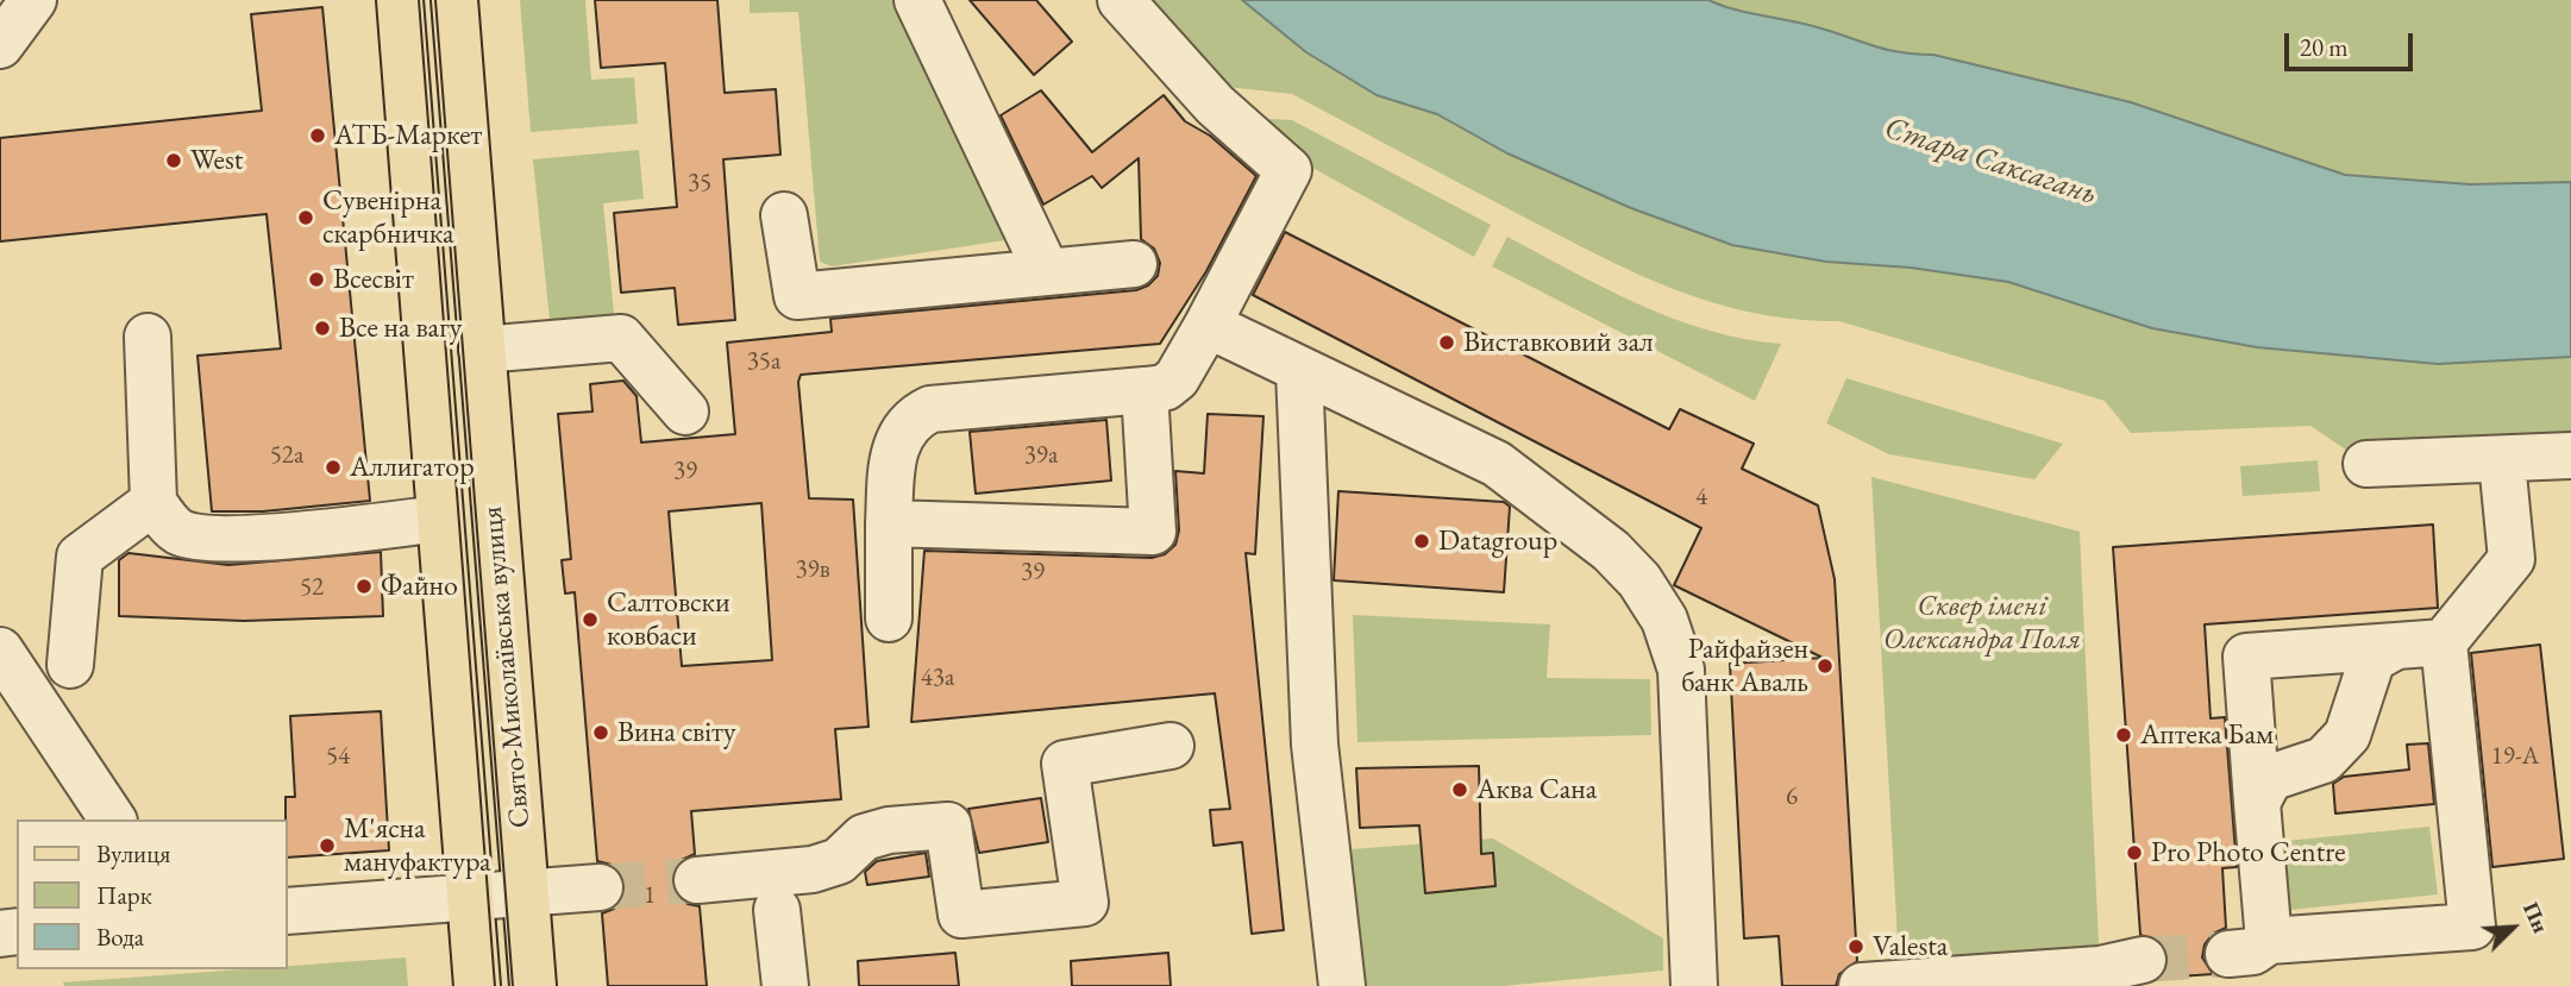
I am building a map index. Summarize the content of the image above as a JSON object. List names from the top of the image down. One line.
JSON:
{"streets":{"main road":["Свято-Миколаївська вулиця"]},"water":["Стара Саксагань"],"parks":["Сквер імені Олександра Поля"],"places":["АТБ-Маркет","West","Сувенірна скарбничка","Всесвіт","Все на вагу","Виставковий зал","Аллигатор","Datagroup","Файно","Салтовски ковбаси","Райфайзен банк Аваль","Вина світу","Аптека Бам","Аква Сана","М'ясна мануфактура","Pro Photo Centre","Valesta"],"house_numbers":["35","35а","52а","39а","39","4","39в","39","52","43а","54","19-А","6","1"],"legend":["Вулиця","Парк","Вода"],"scale_bar":"20 m","north":"top right"}
